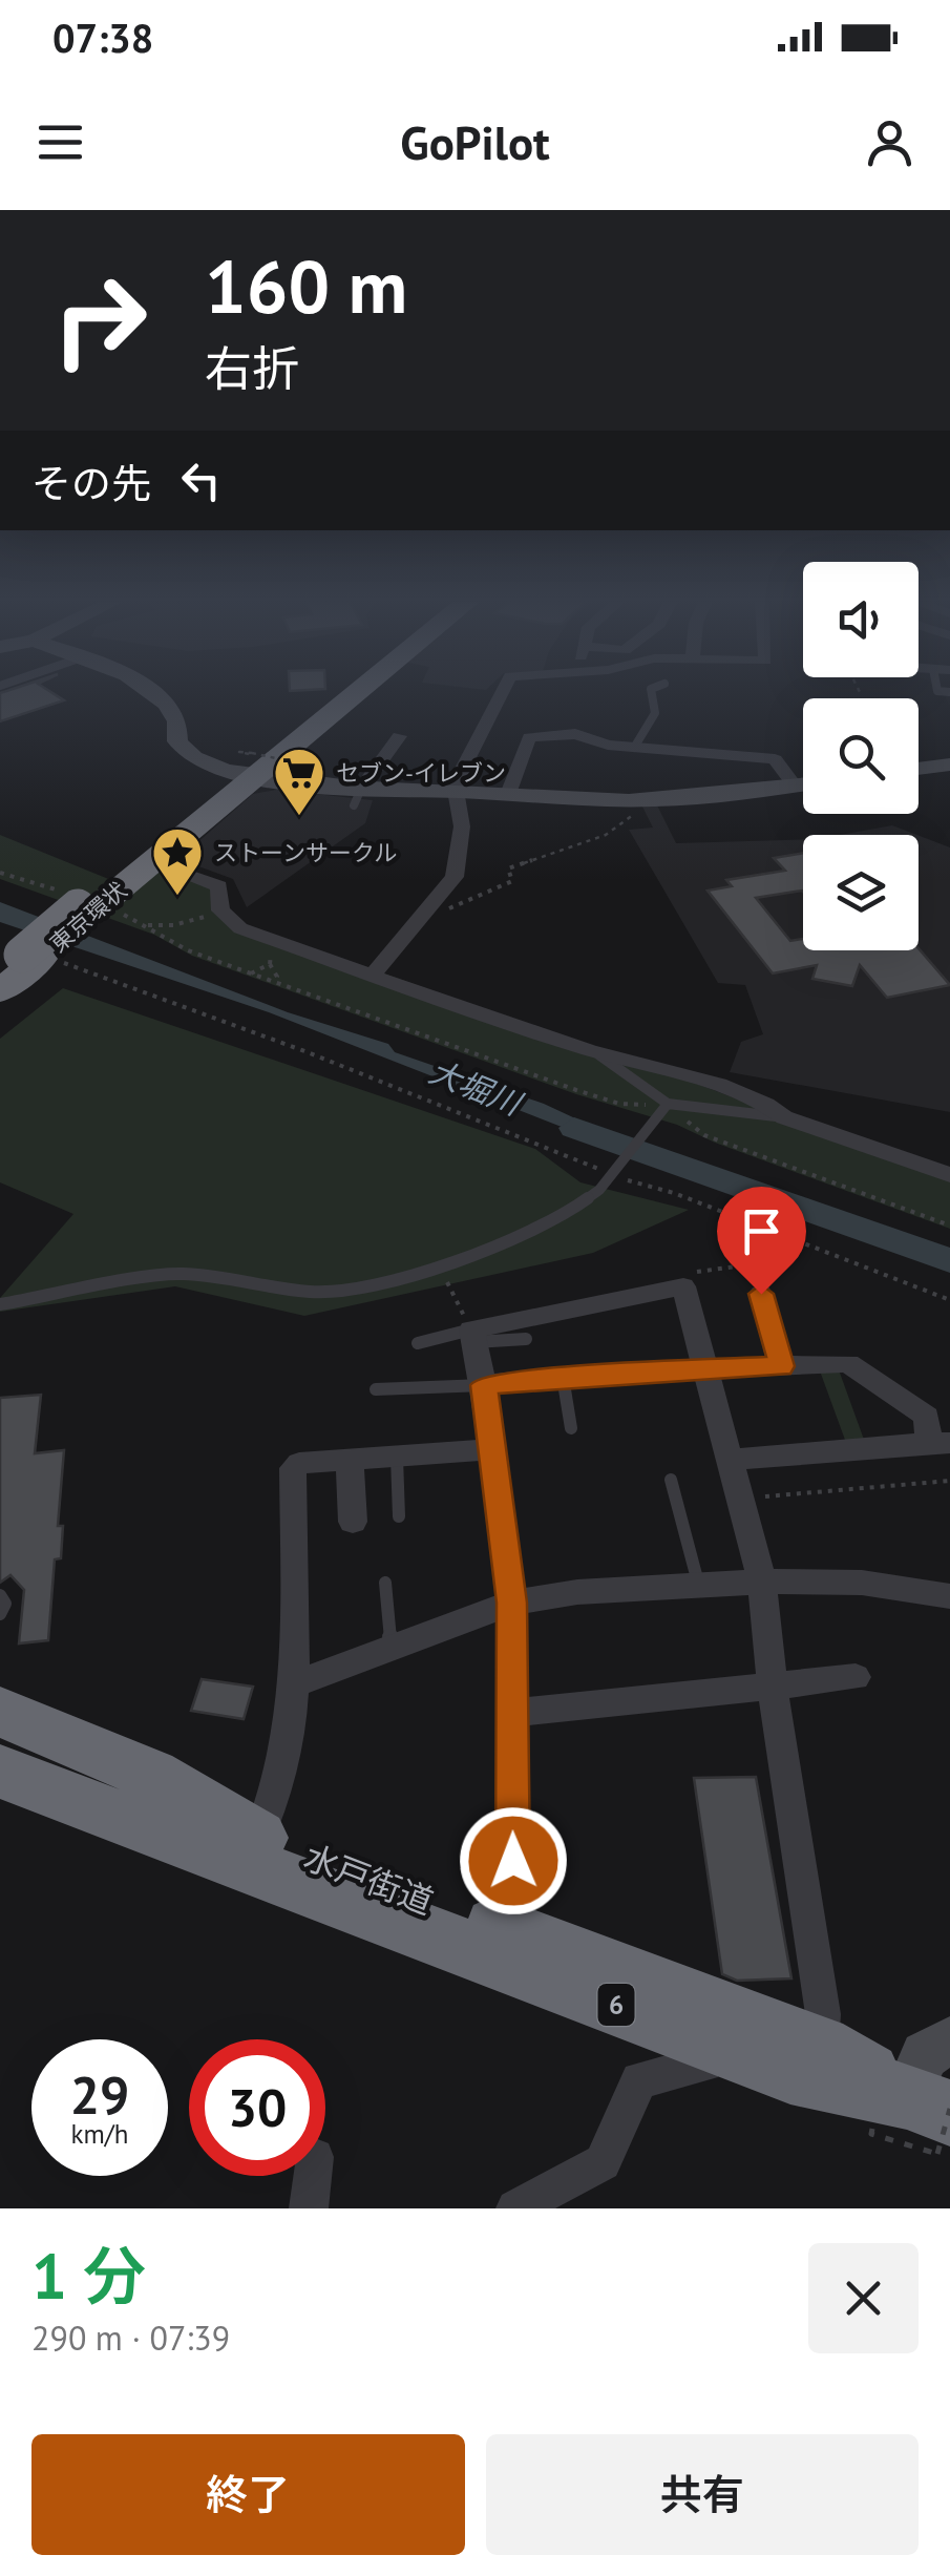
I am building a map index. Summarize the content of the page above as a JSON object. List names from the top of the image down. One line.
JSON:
{"streets":{"highway":["東京環状","水戸街道","6"]},"crossings":[["水戸街道","6"]],"water":["大堀川"],"places":{"supermarket":["セブン-イレブン"],"place":["ストーンサークル"]},"page":{"status":"07:38","header":"GoPilot","turn":["160 m","右折"],"then":"その先","speed":"29 km/h","limit":"30","heading":["1 分","290 m · 07:39"],"buttons":["終了","共有"]}}
